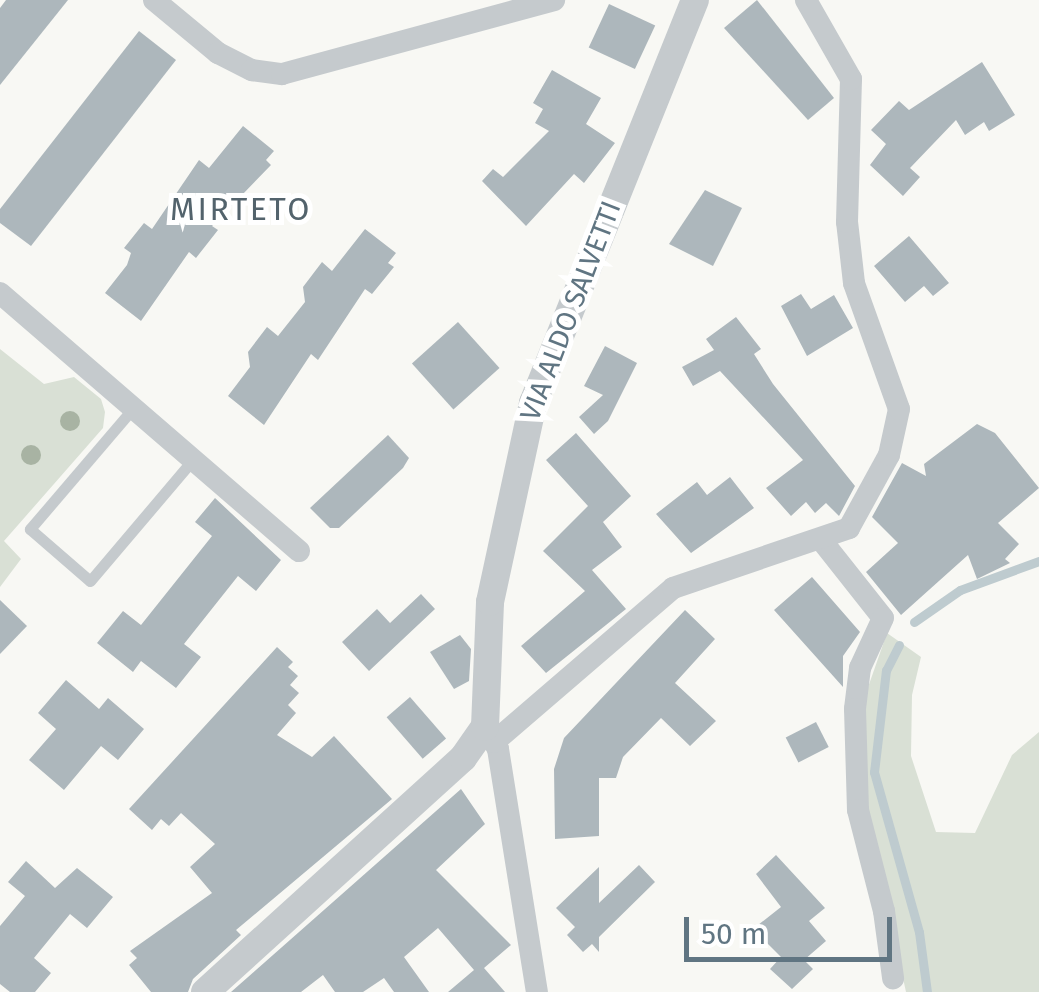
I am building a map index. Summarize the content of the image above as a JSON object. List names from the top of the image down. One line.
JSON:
{"streets":{"street":["VIA ALDO SALVETTI"]},"districts":["MIRTETO"],"scale_bar":"50 m"}
